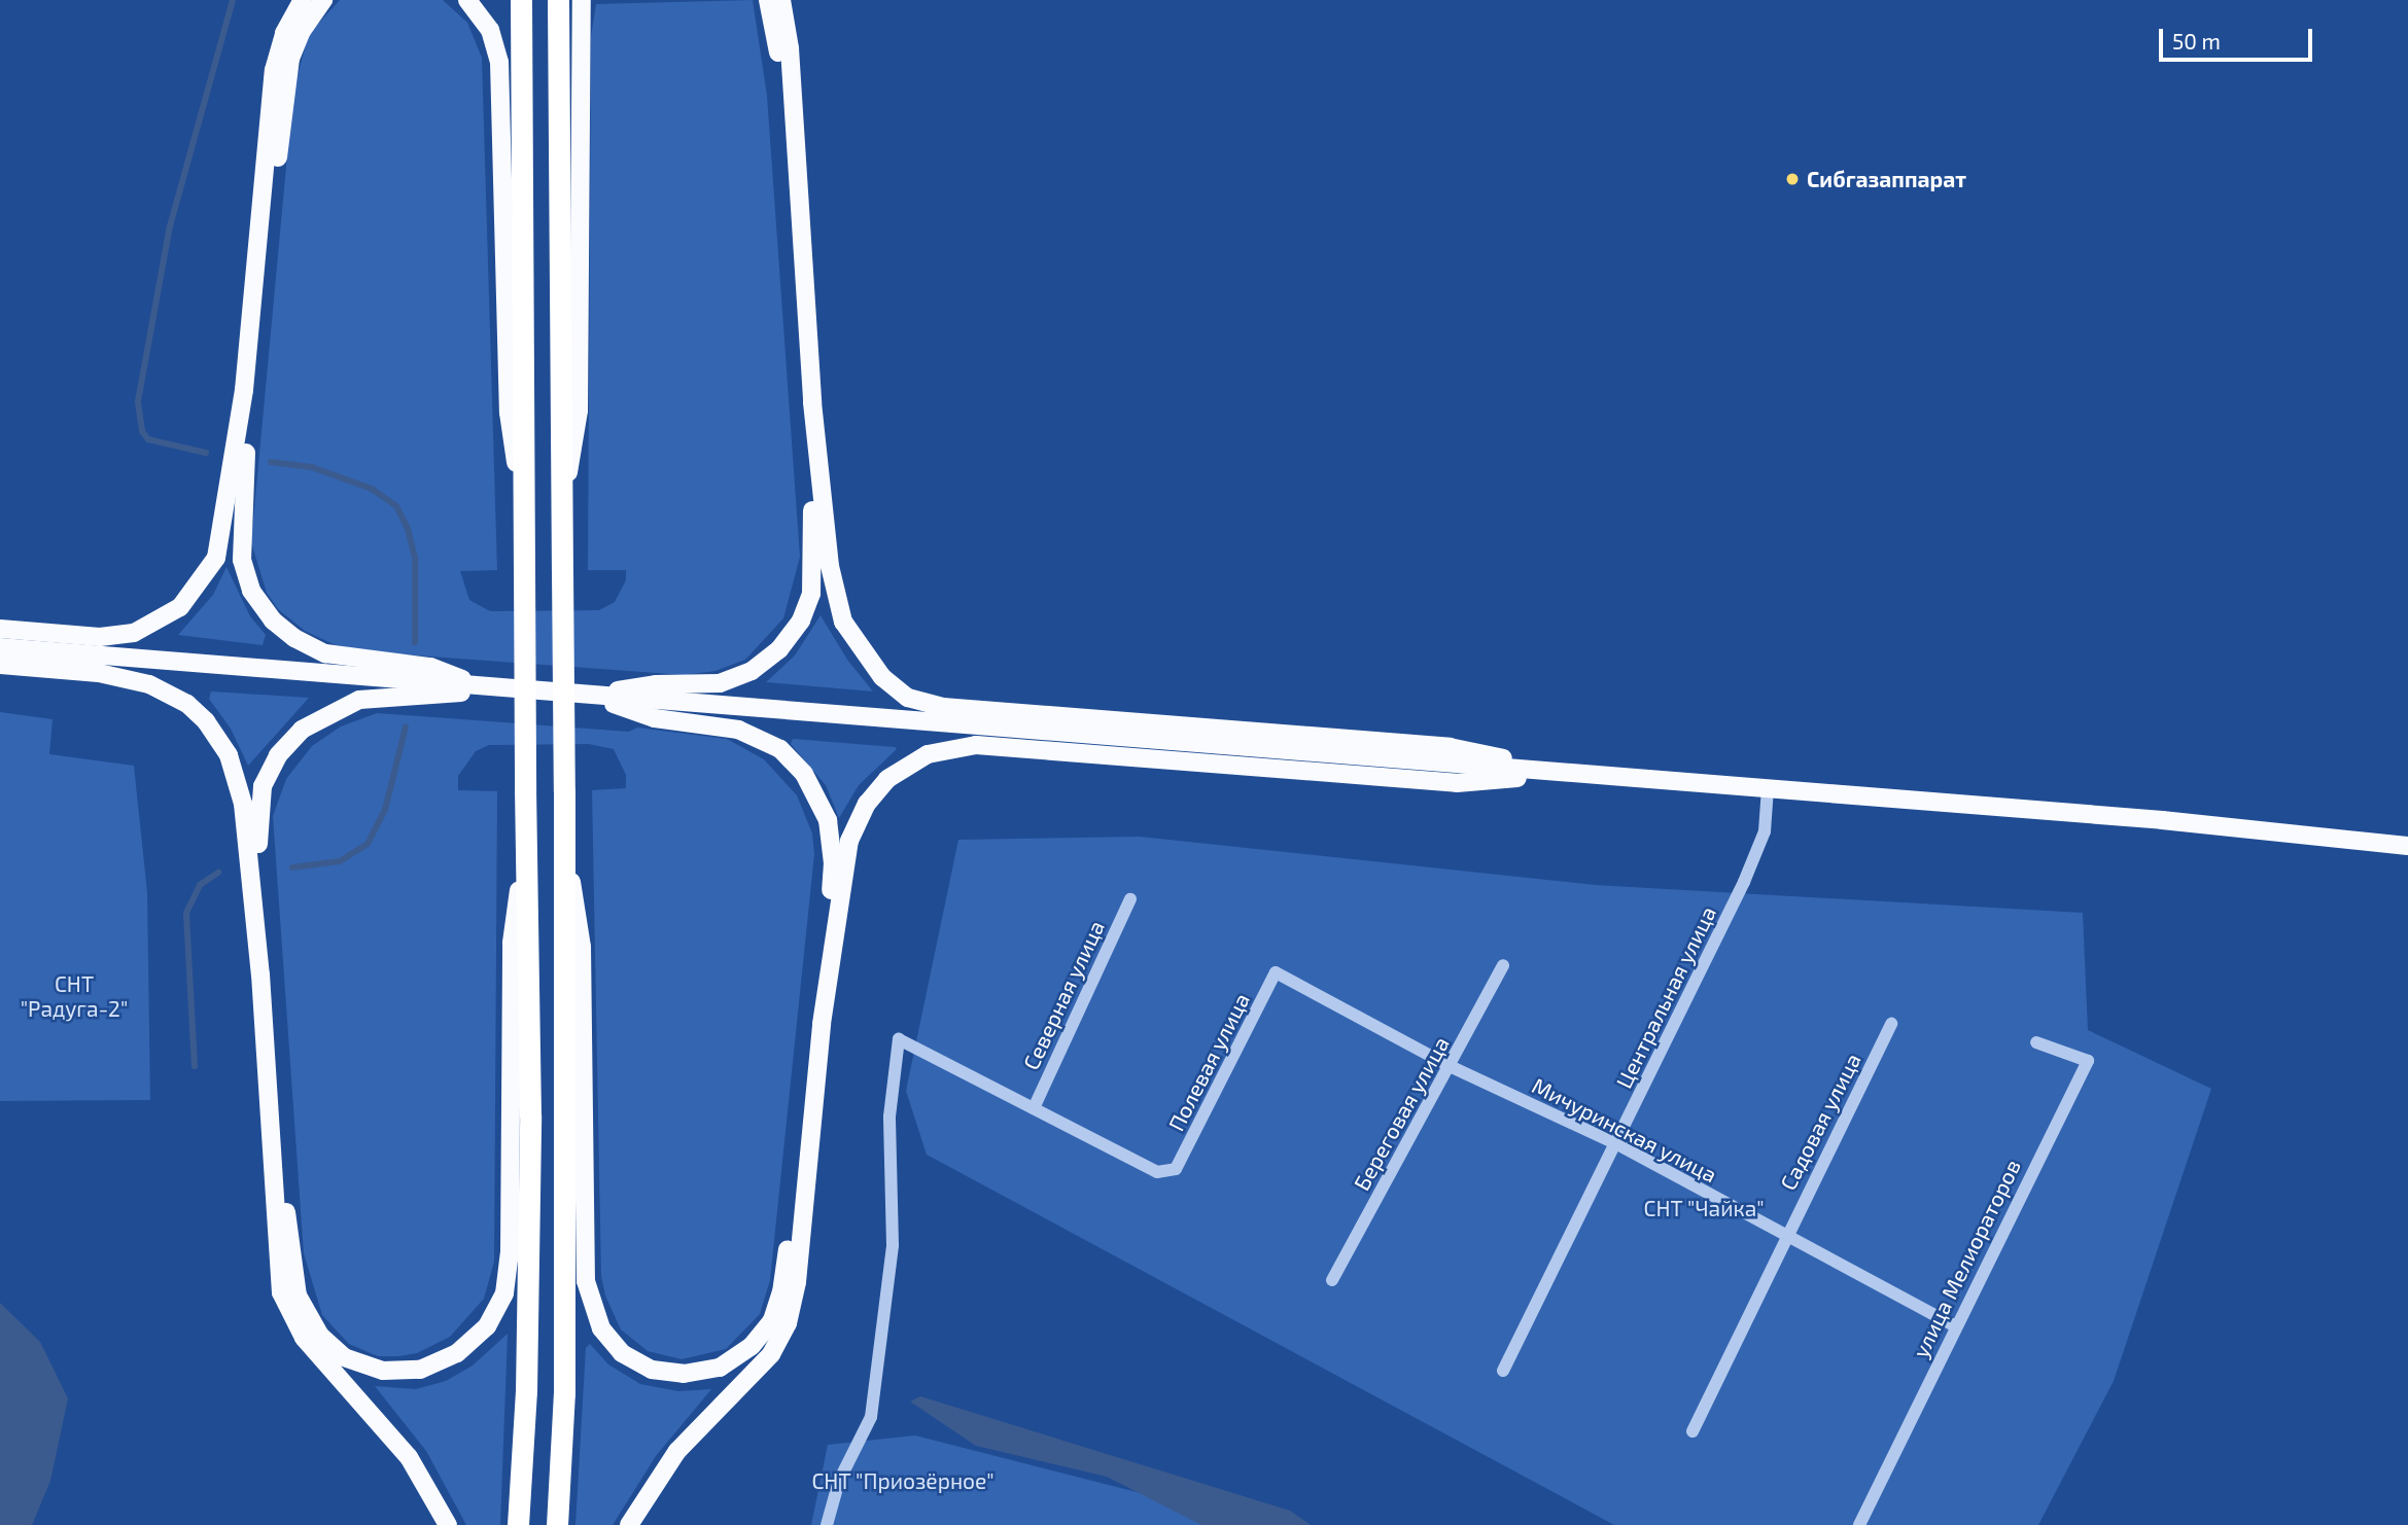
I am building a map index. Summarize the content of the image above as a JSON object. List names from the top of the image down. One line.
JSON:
{"streets":{"street":["Северная улица","Центральная улица","Полевая улица","Береговая улица","Садовая улица","Мичуринская улица","улица Мелиораторов"]},"crossings":[["Северная улица","Полевая улица"],["Центральная улица","Мичуринская улица"],["Полевая улица","Мичуринская улица"],["Береговая улица","Мичуринская улица"],["Садовая улица","Мичуринская улица"],["Мичуринская улица","улица Мелиораторов"]],"parks":["СНТ \"Радуга-2\"","СНТ \"Чайка\"","СНТ \"Приозёрное\""],"places":["Сибгазаппарат"],"scale_bar":"50 m"}
